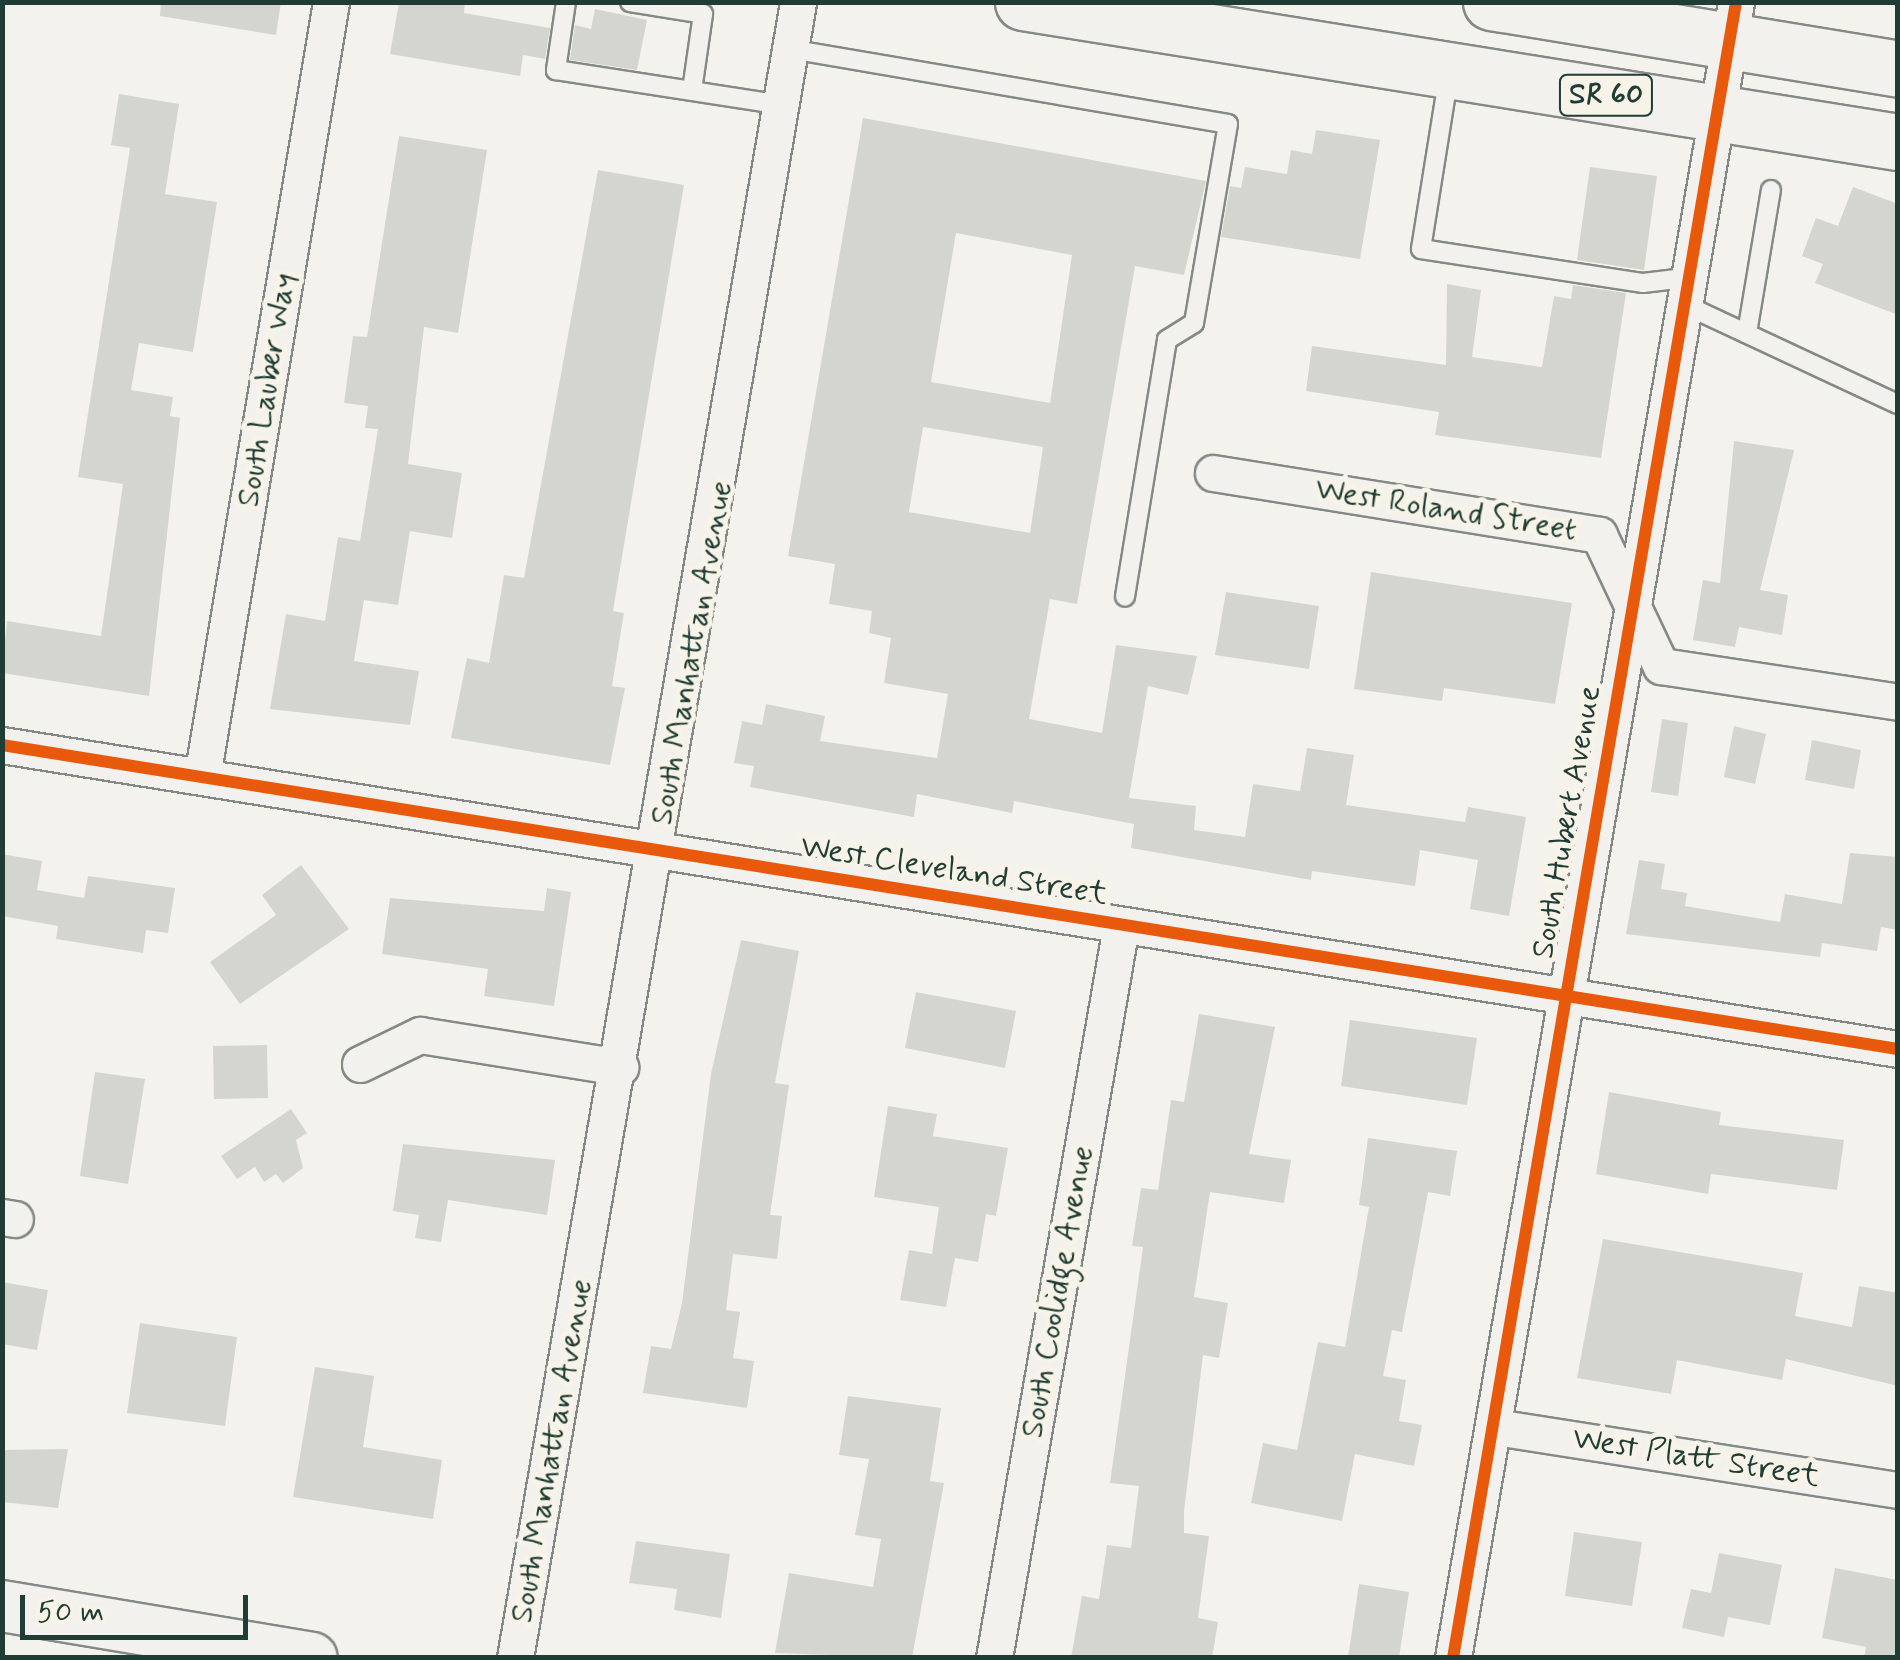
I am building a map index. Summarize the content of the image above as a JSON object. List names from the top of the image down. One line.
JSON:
{"streets":{"main road":["SR 60"],"street":["South Lauber Way","West Roland Street","South Manhattan Avenue","South Hubert Avenue","West Cleveland Street","South Coolidge Avenue","West Platt Street"]},"crossings":[["SR 60","South Hubert Avenue"],["South Lauber Way","West Cleveland Street"],["West Roland Street","South Hubert Avenue"],["South Manhattan Avenue","West Cleveland Street"],["South Hubert Avenue","West Cleveland Street"],["South Hubert Avenue","West Platt Street"],["West Cleveland Street","South Coolidge Avenue"]],"scale_bar":"50 m"}
